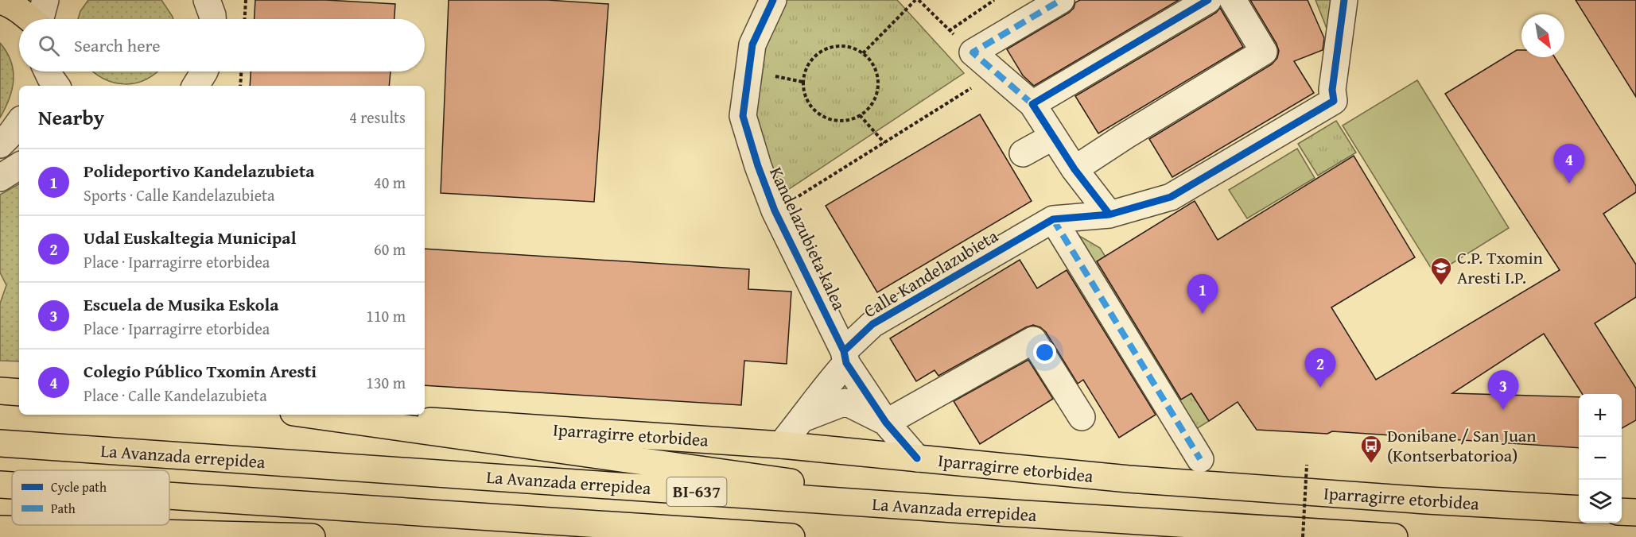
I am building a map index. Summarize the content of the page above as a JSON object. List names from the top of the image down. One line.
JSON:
{"streets":{"main road":["Iparragirre etorbidea","La Avanzada errepidea","BI-637"],"street":["Kandelazubieta kalea","Calle Kandelazubieta"]},"crossings":[["Kandelazubieta kalea","Calle Kandelazubieta"],["Calle Kandelazubieta","Iparragirre etorbidea"]],"places":{"school or university":["C.P. Txomin Aresti I.P."],"bus stop":["Donibane / San Juan (Kontserbatorioa)"]},"legend":["Cycle path","Path"],"north":"bottom right","page":{"search":"Search here","heading":["Nearby","4 results"],"pins":["4","1","2","3"],"list":[{"mark":"1","name":"Polideportivo Kandelazubieta","note":"Sports · Calle Kandelazubieta","value":"40 m"},{"mark":"2","name":"Udal Euskaltegia Municipal","note":"Place · Iparragirre etorbidea","value":"60 m"},{"mark":"3","name":"Escuela de Musika Eskola","note":"Place · Iparragirre etorbidea","value":"110 m"},{"mark":"4","name":"Colegio Público Txomin Aresti","note":"Place · Calle Kandelazubieta","value":"130 m"}],"map_buttons":["+","−"]}}
